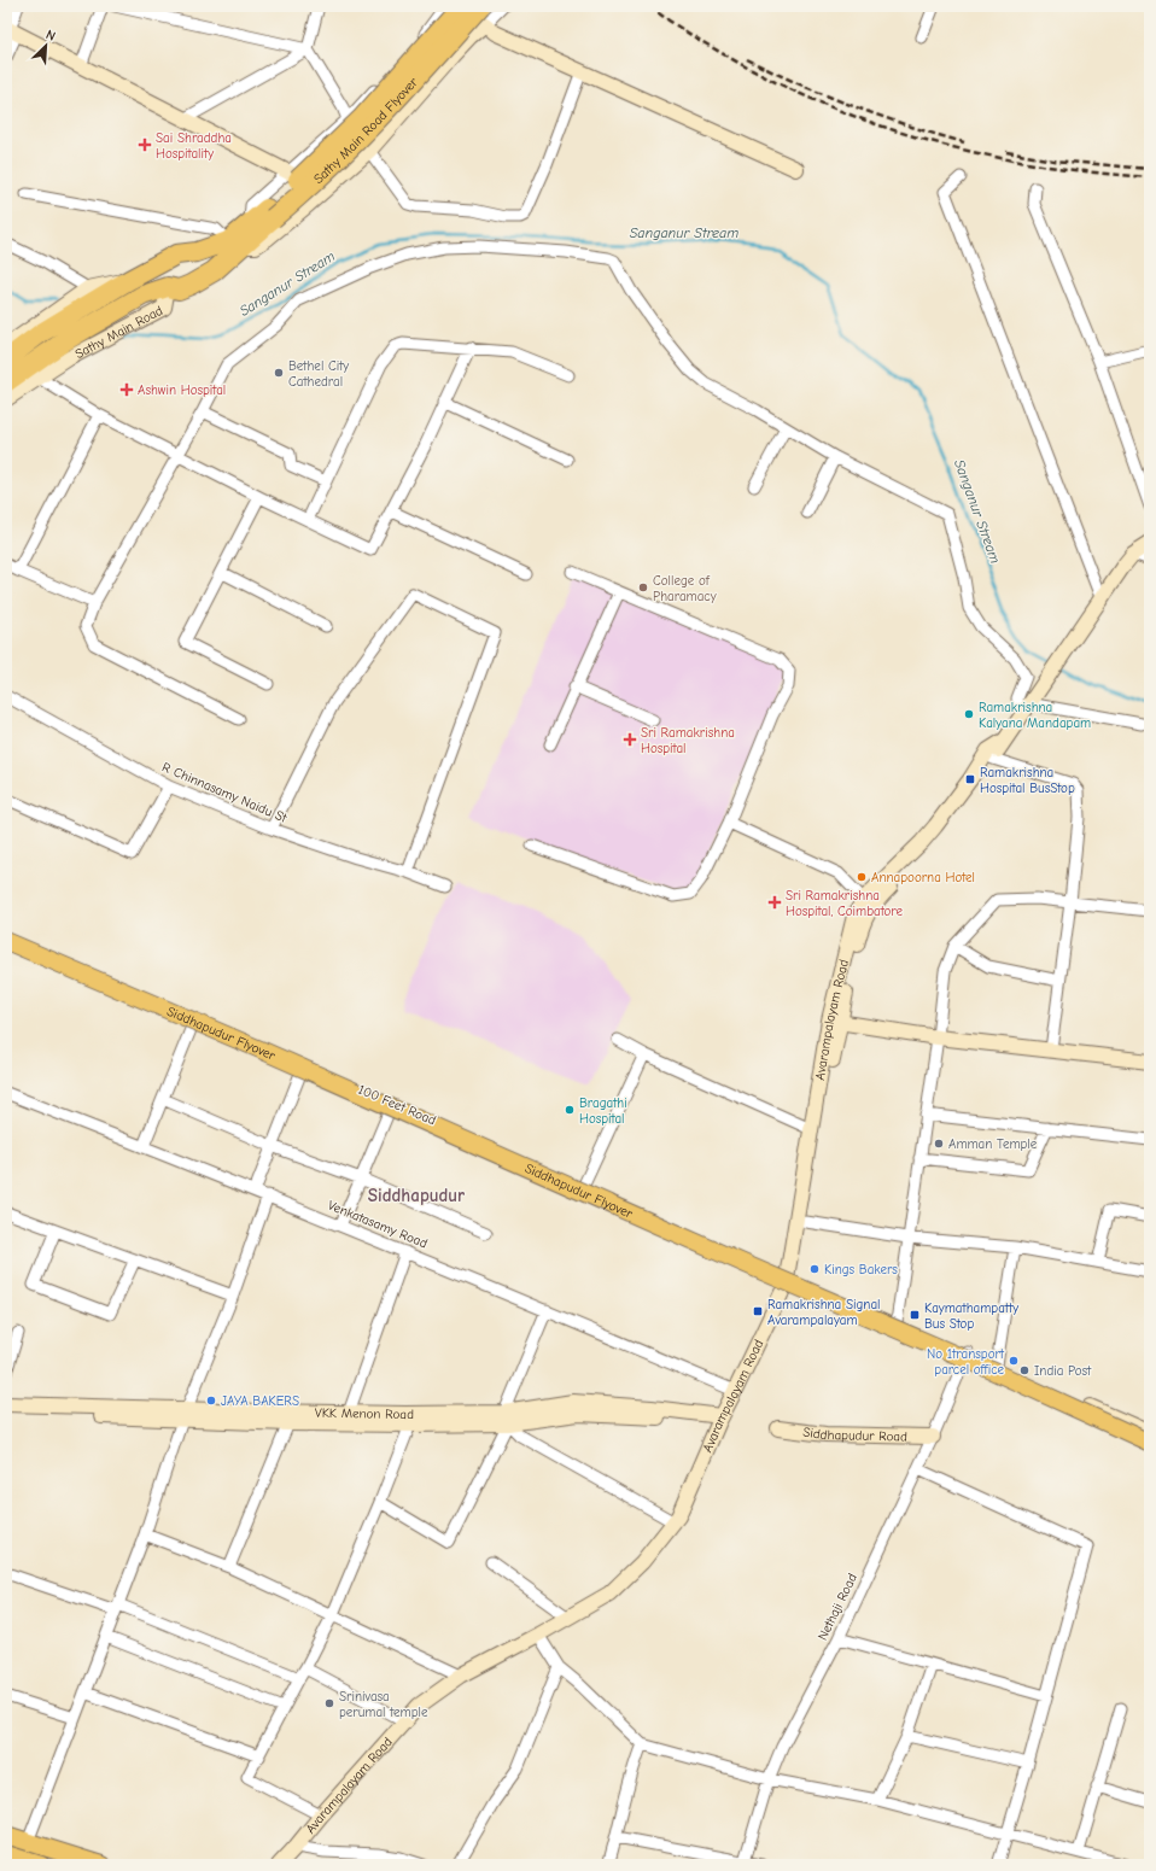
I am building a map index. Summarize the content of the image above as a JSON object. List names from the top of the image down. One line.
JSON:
{"streets":{"highway":["Sathy Main Road Flyover"],"main road":["Sathy Main Road","Avarampalayam Road","Siddhapudur Flyover","100 Feet Road","VKK Menon Road","Siddhapudur Road"],"street":["R Chinnasamy Naidu St","Venkatasamy Road","Nethaji Road"]},"crossings":[["Avarampalayam Road","100 Feet Road"],["Avarampalayam Road","Venkatasamy Road"],["Avarampalayam Road","VKK Menon Road"],["Siddhapudur Road","Nethaji Road"]],"districts":["Siddhapudur"],"water":["Sanganur Stream"],"places":{"health":["Sai Shraddha Hospitality","Ashwin Hospital","Sri Ramakrishna Hospital","Sri Ramakrishna Hospital, Coimbatore"],"other":["Bethel City Cathedral","College of Pharamacy","Ramakrishna Kalyana Mandapam","Annapoorna Hotel","Bragathi Hospital","Amman Temple","Kings Bakers","No 1transport parcel office","India Post","JAYA BAKERS","Srinivasa perumal temple"],"transit":["Ramakrishna Hospital BusStop","Ramakrishna Signal Avarampalayam","Kaymathampatty Bus Stop"]},"north":"top right"}
